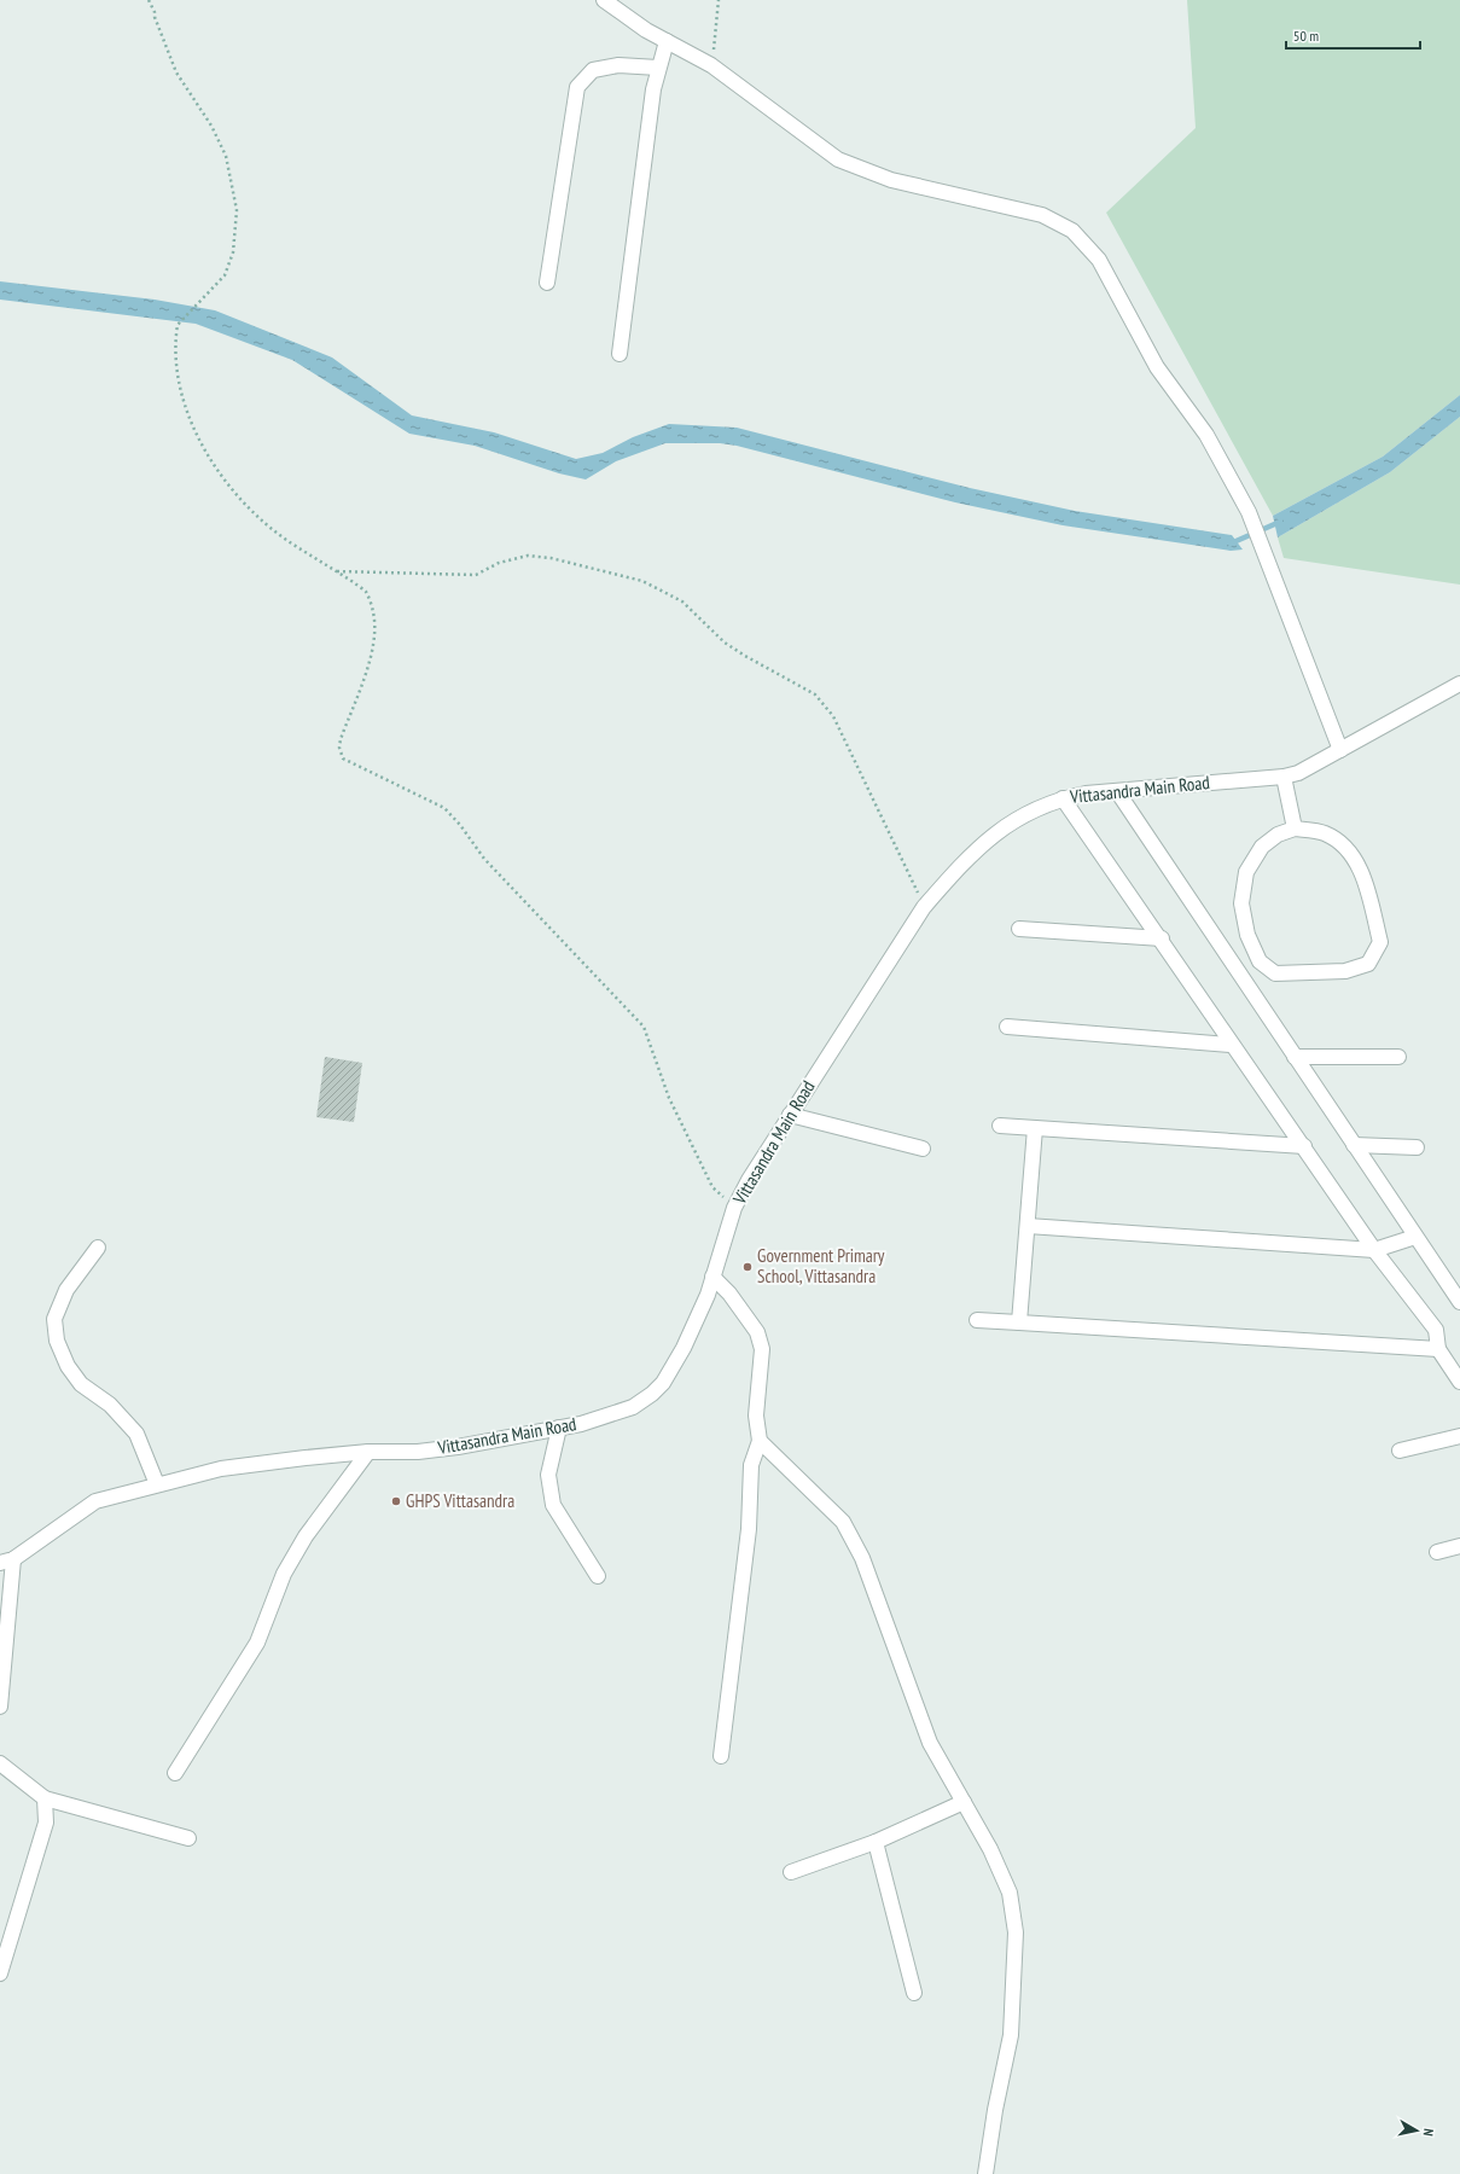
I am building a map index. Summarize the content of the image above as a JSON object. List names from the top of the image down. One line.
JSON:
{"streets":{"street":["Vittasandra Main Road"]},"places":["Government Primary School, Vittasandra","GHPS Vittasandra"],"scale_bar":"50 m","north":"right"}
